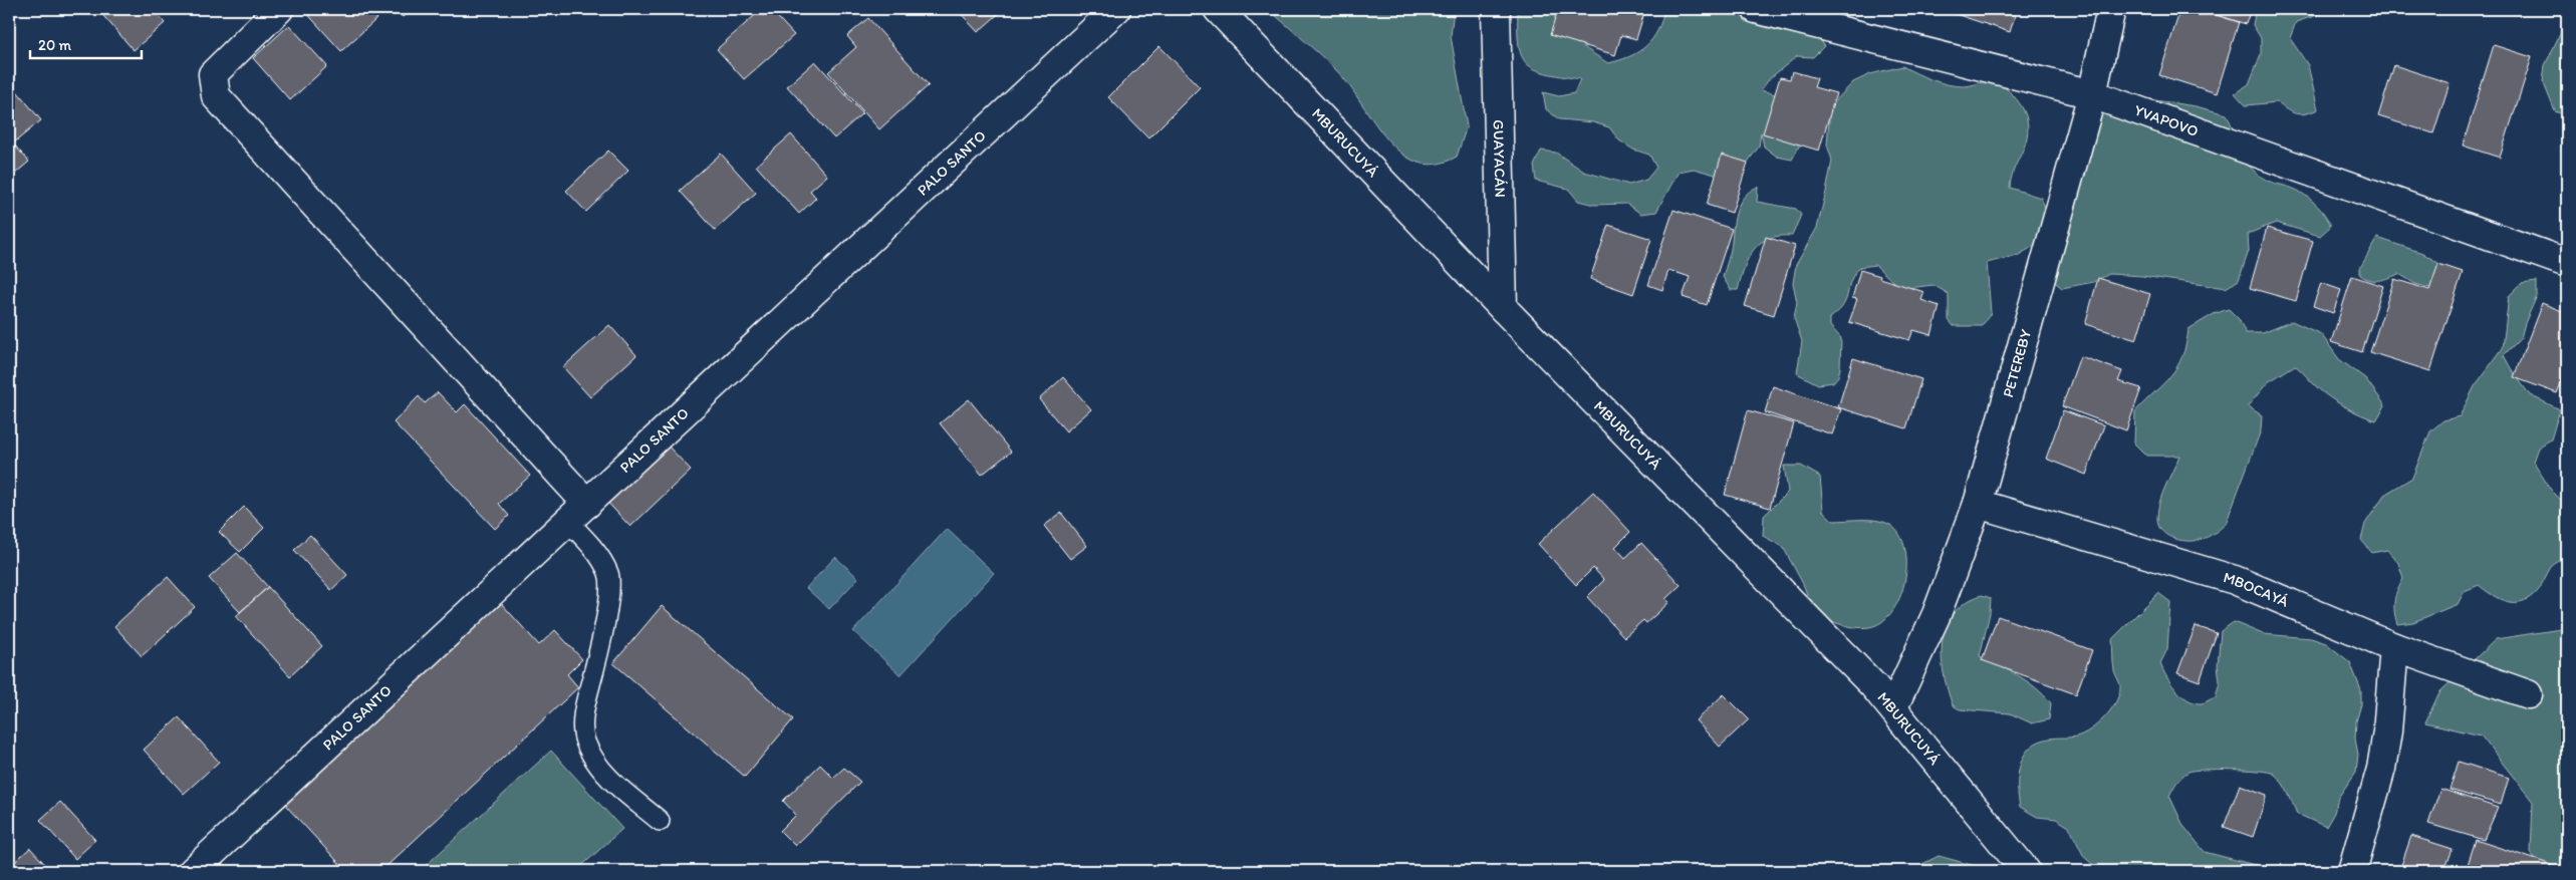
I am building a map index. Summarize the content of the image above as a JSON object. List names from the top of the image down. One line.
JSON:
{"streets":{"street":["YVAPOVO","MBURUCUYÁ","GUAYACÁN","PALO SANTO","PETEREBY","MBOCAYÁ"]},"crossings":[["YVAPOVO","PETEREBY"],["MBURUCUYÁ","GUAYACÁN"],["MBURUCUYÁ","PETEREBY"],["PETEREBY","MBOCAYÁ"]],"scale_bar":"20 m"}
